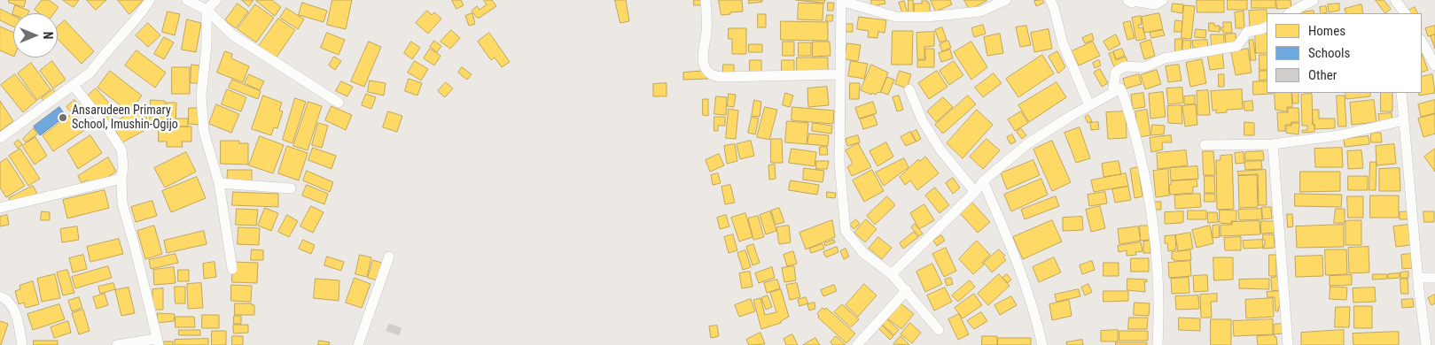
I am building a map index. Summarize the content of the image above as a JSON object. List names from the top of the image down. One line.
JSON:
{"places":["Ansarudeen Primary School, Imushin-Ogijo"],"legend":["Homes","Schools","Other"],"north":"right"}
